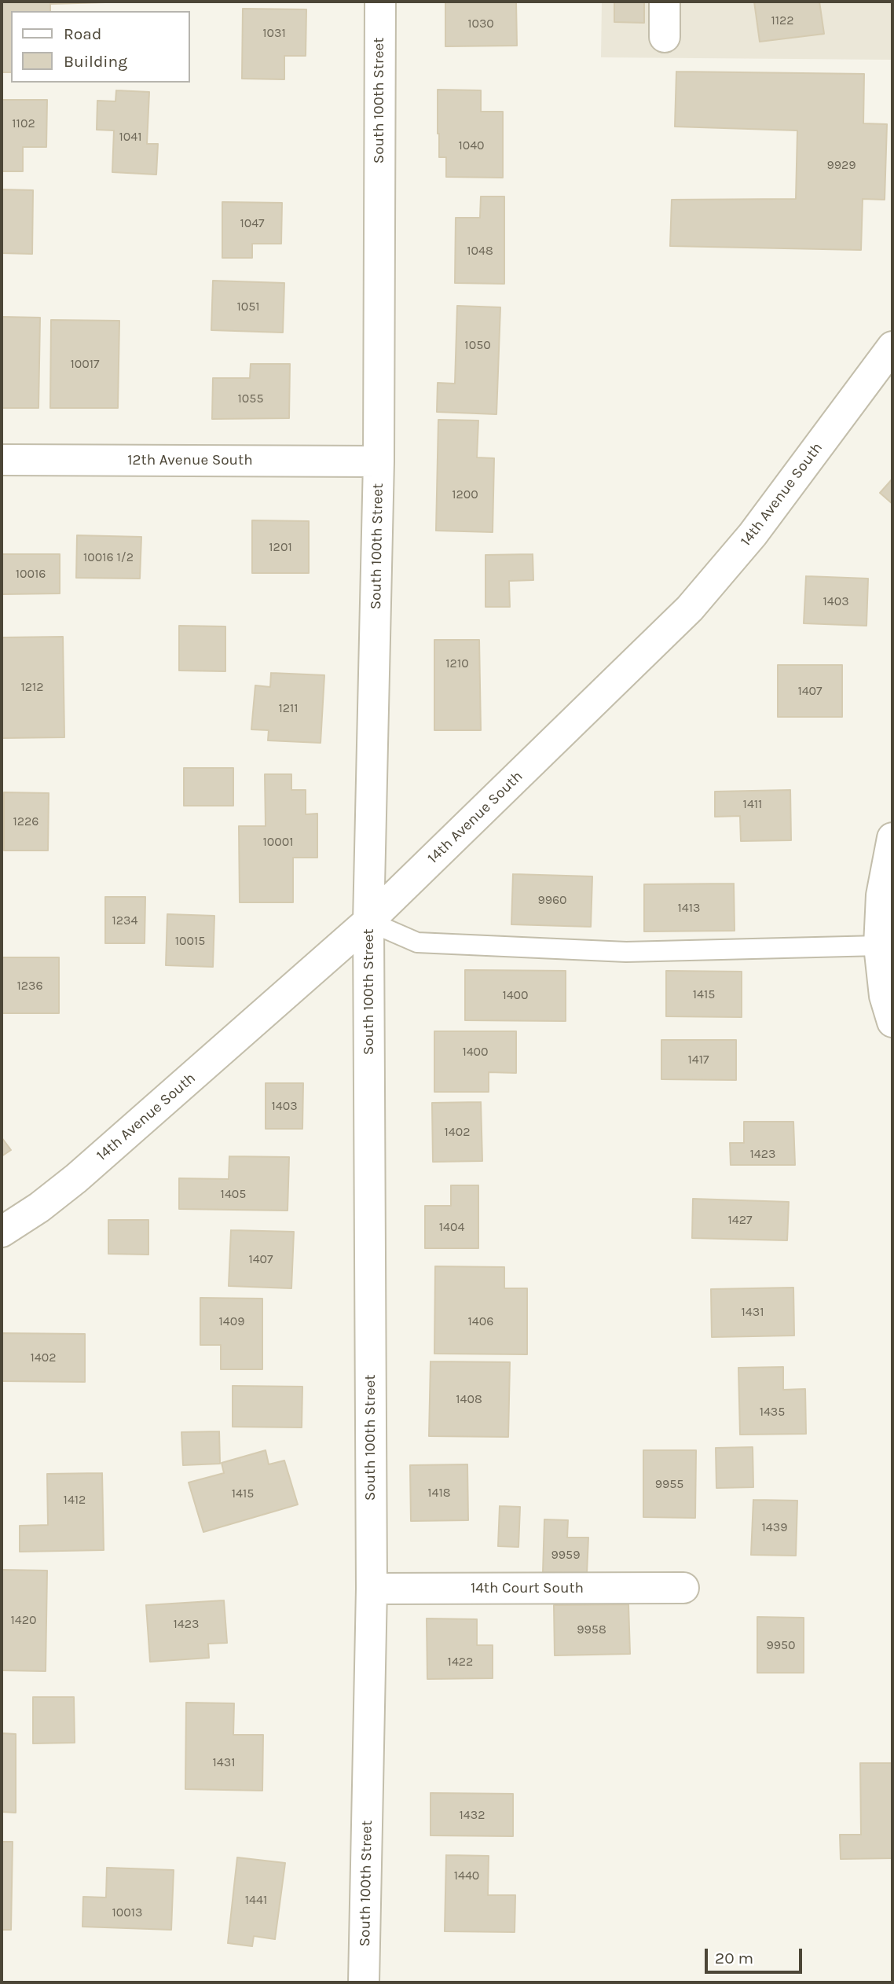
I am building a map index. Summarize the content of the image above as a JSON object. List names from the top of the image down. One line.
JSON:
{"streets":{"street":["South 100th Street","12th Avenue South","14th Avenue South","14th Court South"]},"crossings":[["South 100th Street","12th Avenue South"],["South 100th Street","14th Avenue South"],["South 100th Street","14th Court South"]],"house_numbers":["1122","1030","1031","1102","1041","1040","9929","1047","1048","1051","1050","10017","1055","1200","1201","10016 1/2","10016","1403","1210","1212","1407","1211","1411","1226","10001","9960","1413","1234","10015","1236","1415","1400","1400","1417","1403","1402","1423","1405","1427","1404","1407","1431","1409","1406","1402","1408","1435","9955","1418","1415","1412","1439","9959","1420","1423","9958","9950","1422","1431","1432","1440","1441","10013"],"legend":["Road","Building"],"scale_bar":"20 m"}
